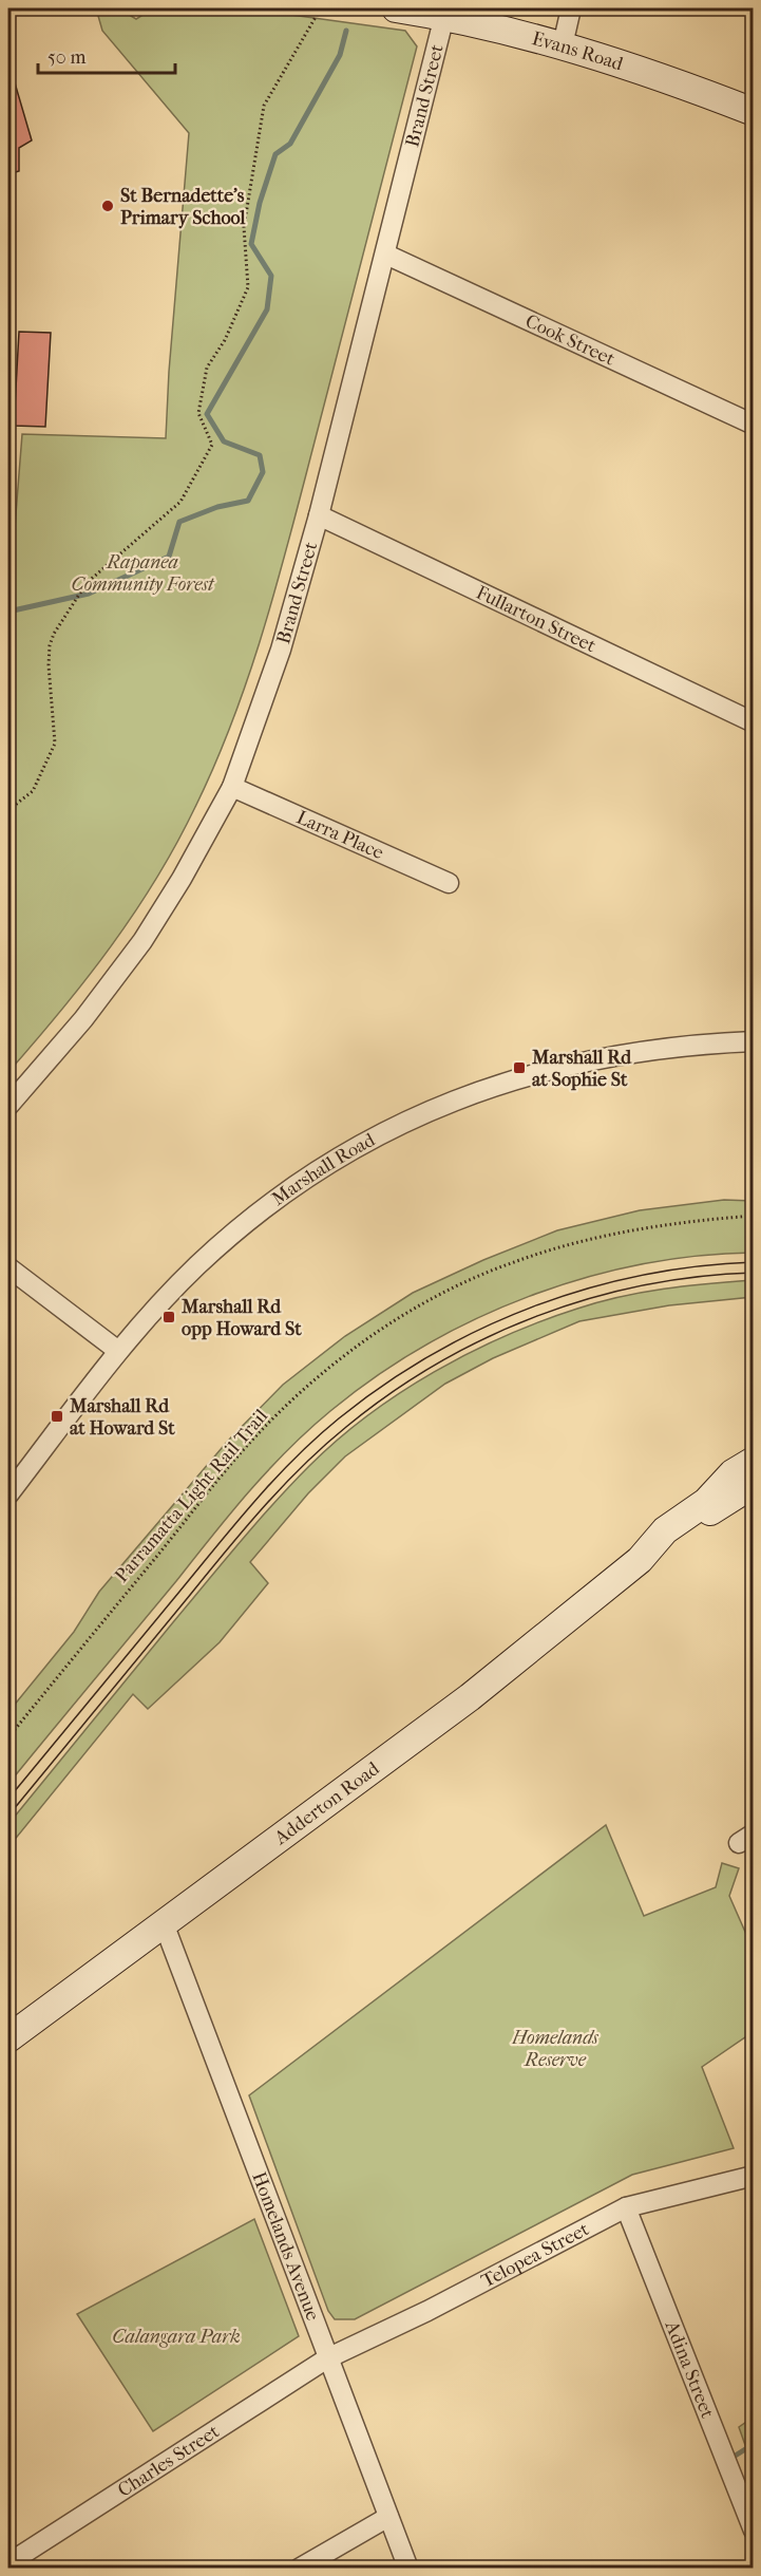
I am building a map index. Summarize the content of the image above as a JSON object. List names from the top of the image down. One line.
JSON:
{"streets":{"main road":["Evans Road","Adderton Road"],"street":["Brand Street","Cook Street","Fullarton Street","Larra Place","Marshall Road","Homelands Avenue","Telopea Street","Adina Street","Charles Street"],"path":["Parramatta Light Rail Trail"]},"crossings":[["Evans Road","Brand Street"],["Brand Street","Cook Street"],["Brand Street","Fullarton Street"],["Brand Street","Larra Place"],["Adderton Road","Homelands Avenue"],["Homelands Avenue","Telopea Street"],["Homelands Avenue","Charles Street"],["Telopea Street","Adina Street"],["Telopea Street","Charles Street"]],"parks":["Rapanea Community Forest","Homelands Reserve","Calangara Park"],"places":{"other":["St Bernadette's Primary School"],"transit":["Marshall Rd at Sophie St","Marshall Rd opp Howard St","Marshall Rd at Howard St"]},"scale_bar":"50 m"}
